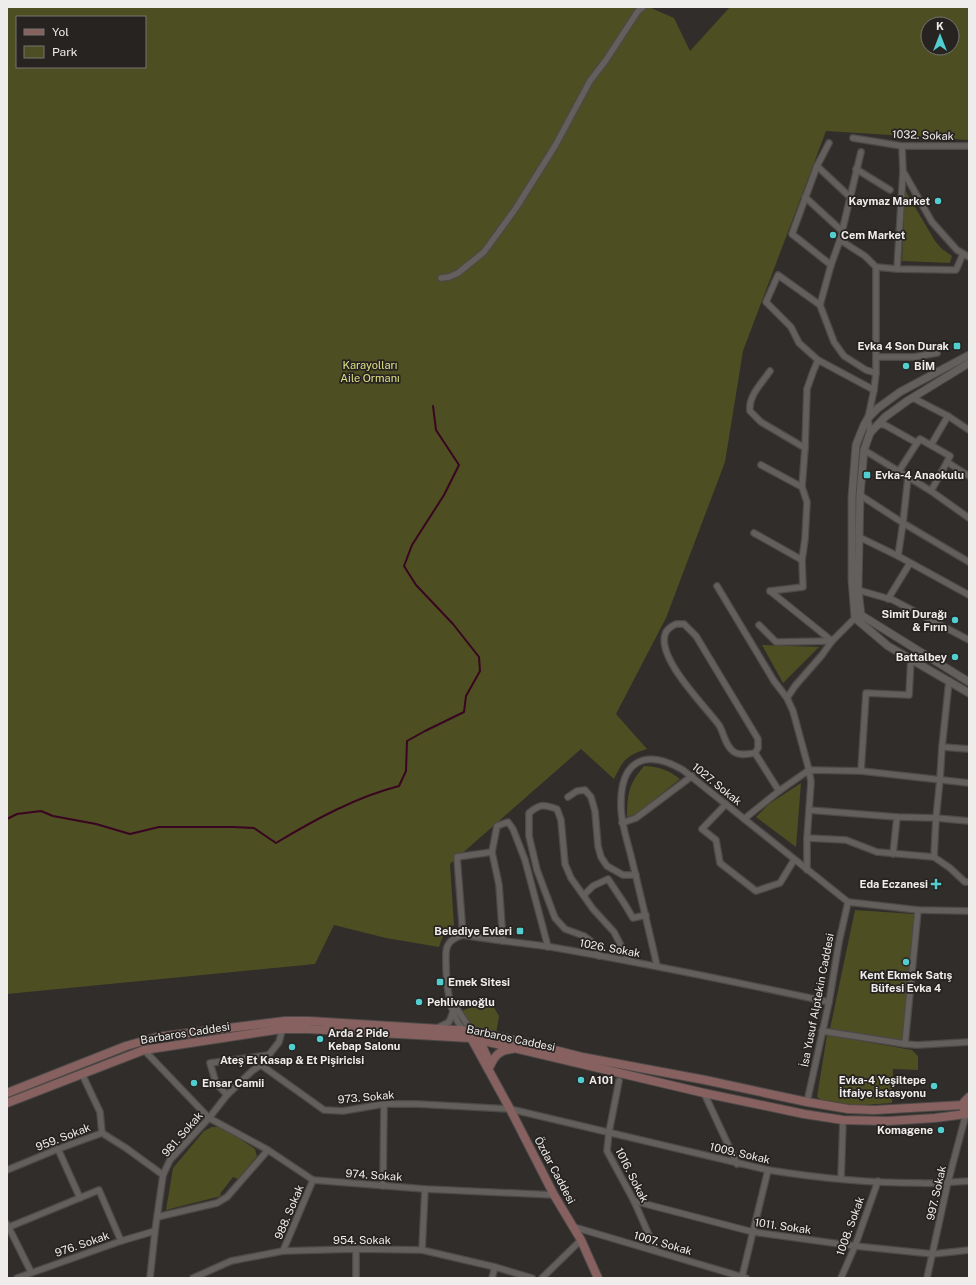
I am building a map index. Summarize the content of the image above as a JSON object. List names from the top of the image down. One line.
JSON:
{"streets":{"main road":["Barbaros Caddesi","Özdar Caddesi"],"street":["1032. Sokak","1027. Sokak","1026. Sokak","İsa Yusuf Alptekin Caddesi","973. Sokak","981. Sokak","959. Sokak","1009. Sokak","974. Sokak","1016. Sokak","997. Sokak","988. Sokak","1011. Sokak","1008. Sokak","954. Sokak","1007. Sokak","976. Sokak"]},"crossings":[["1027. Sokak","1026. Sokak"],["1027. Sokak","İsa Yusuf Alptekin Caddesi"],["1026. Sokak","İsa Yusuf Alptekin Caddesi"],["İsa Yusuf Alptekin Caddesi","Barbaros Caddesi"],["Barbaros Caddesi","981. Sokak"],["Barbaros Caddesi","Özdar Caddesi"],["Barbaros Caddesi","974. Sokak"],["Barbaros Caddesi","997. Sokak"],["973. Sokak","981. Sokak"],["973. Sokak","1009. Sokak"],["973. Sokak","Özdar Caddesi"],["981. Sokak","959. Sokak"],["981. Sokak","974. Sokak"],["981. Sokak","976. Sokak"],["1009. Sokak","Özdar Caddesi"],["1009. Sokak","1016. Sokak"],["1009. Sokak","997. Sokak"],["1009. Sokak","1008. Sokak"],["Özdar Caddesi","974. Sokak"],["Özdar Caddesi","1007. Sokak"],["974. Sokak","988. Sokak"],["1016. Sokak","1011. Sokak"],["1016. Sokak","1007. Sokak"],["997. Sokak","1011. Sokak"],["988. Sokak","954. Sokak"],["1011. Sokak","1008. Sokak"]],"parks":["Karayolları Aile Ormanı"],"places":{"other":["Kaymaz Market","Cem Market","BİM","Simit Durağı & Fırın","Battalbey","Kent Ekmek Satış Büfesi Evka 4","Pehlivanoğlu","Arda 2 Pide Kebap Salonu","Ateş Et Kasap & Et Pişiricisi","A101","Ensar Camii","Evka-4 Yeşiltepe İtfaiye İstasyonu","Komagene"],"transit":["Evka 4 Son Durak","Evka-4 Anaokulu","Belediye Evleri","Emek Sitesi"],"health":["Eda Eczanesi"]},"legend":["Yol","Park"],"north":"top"}
